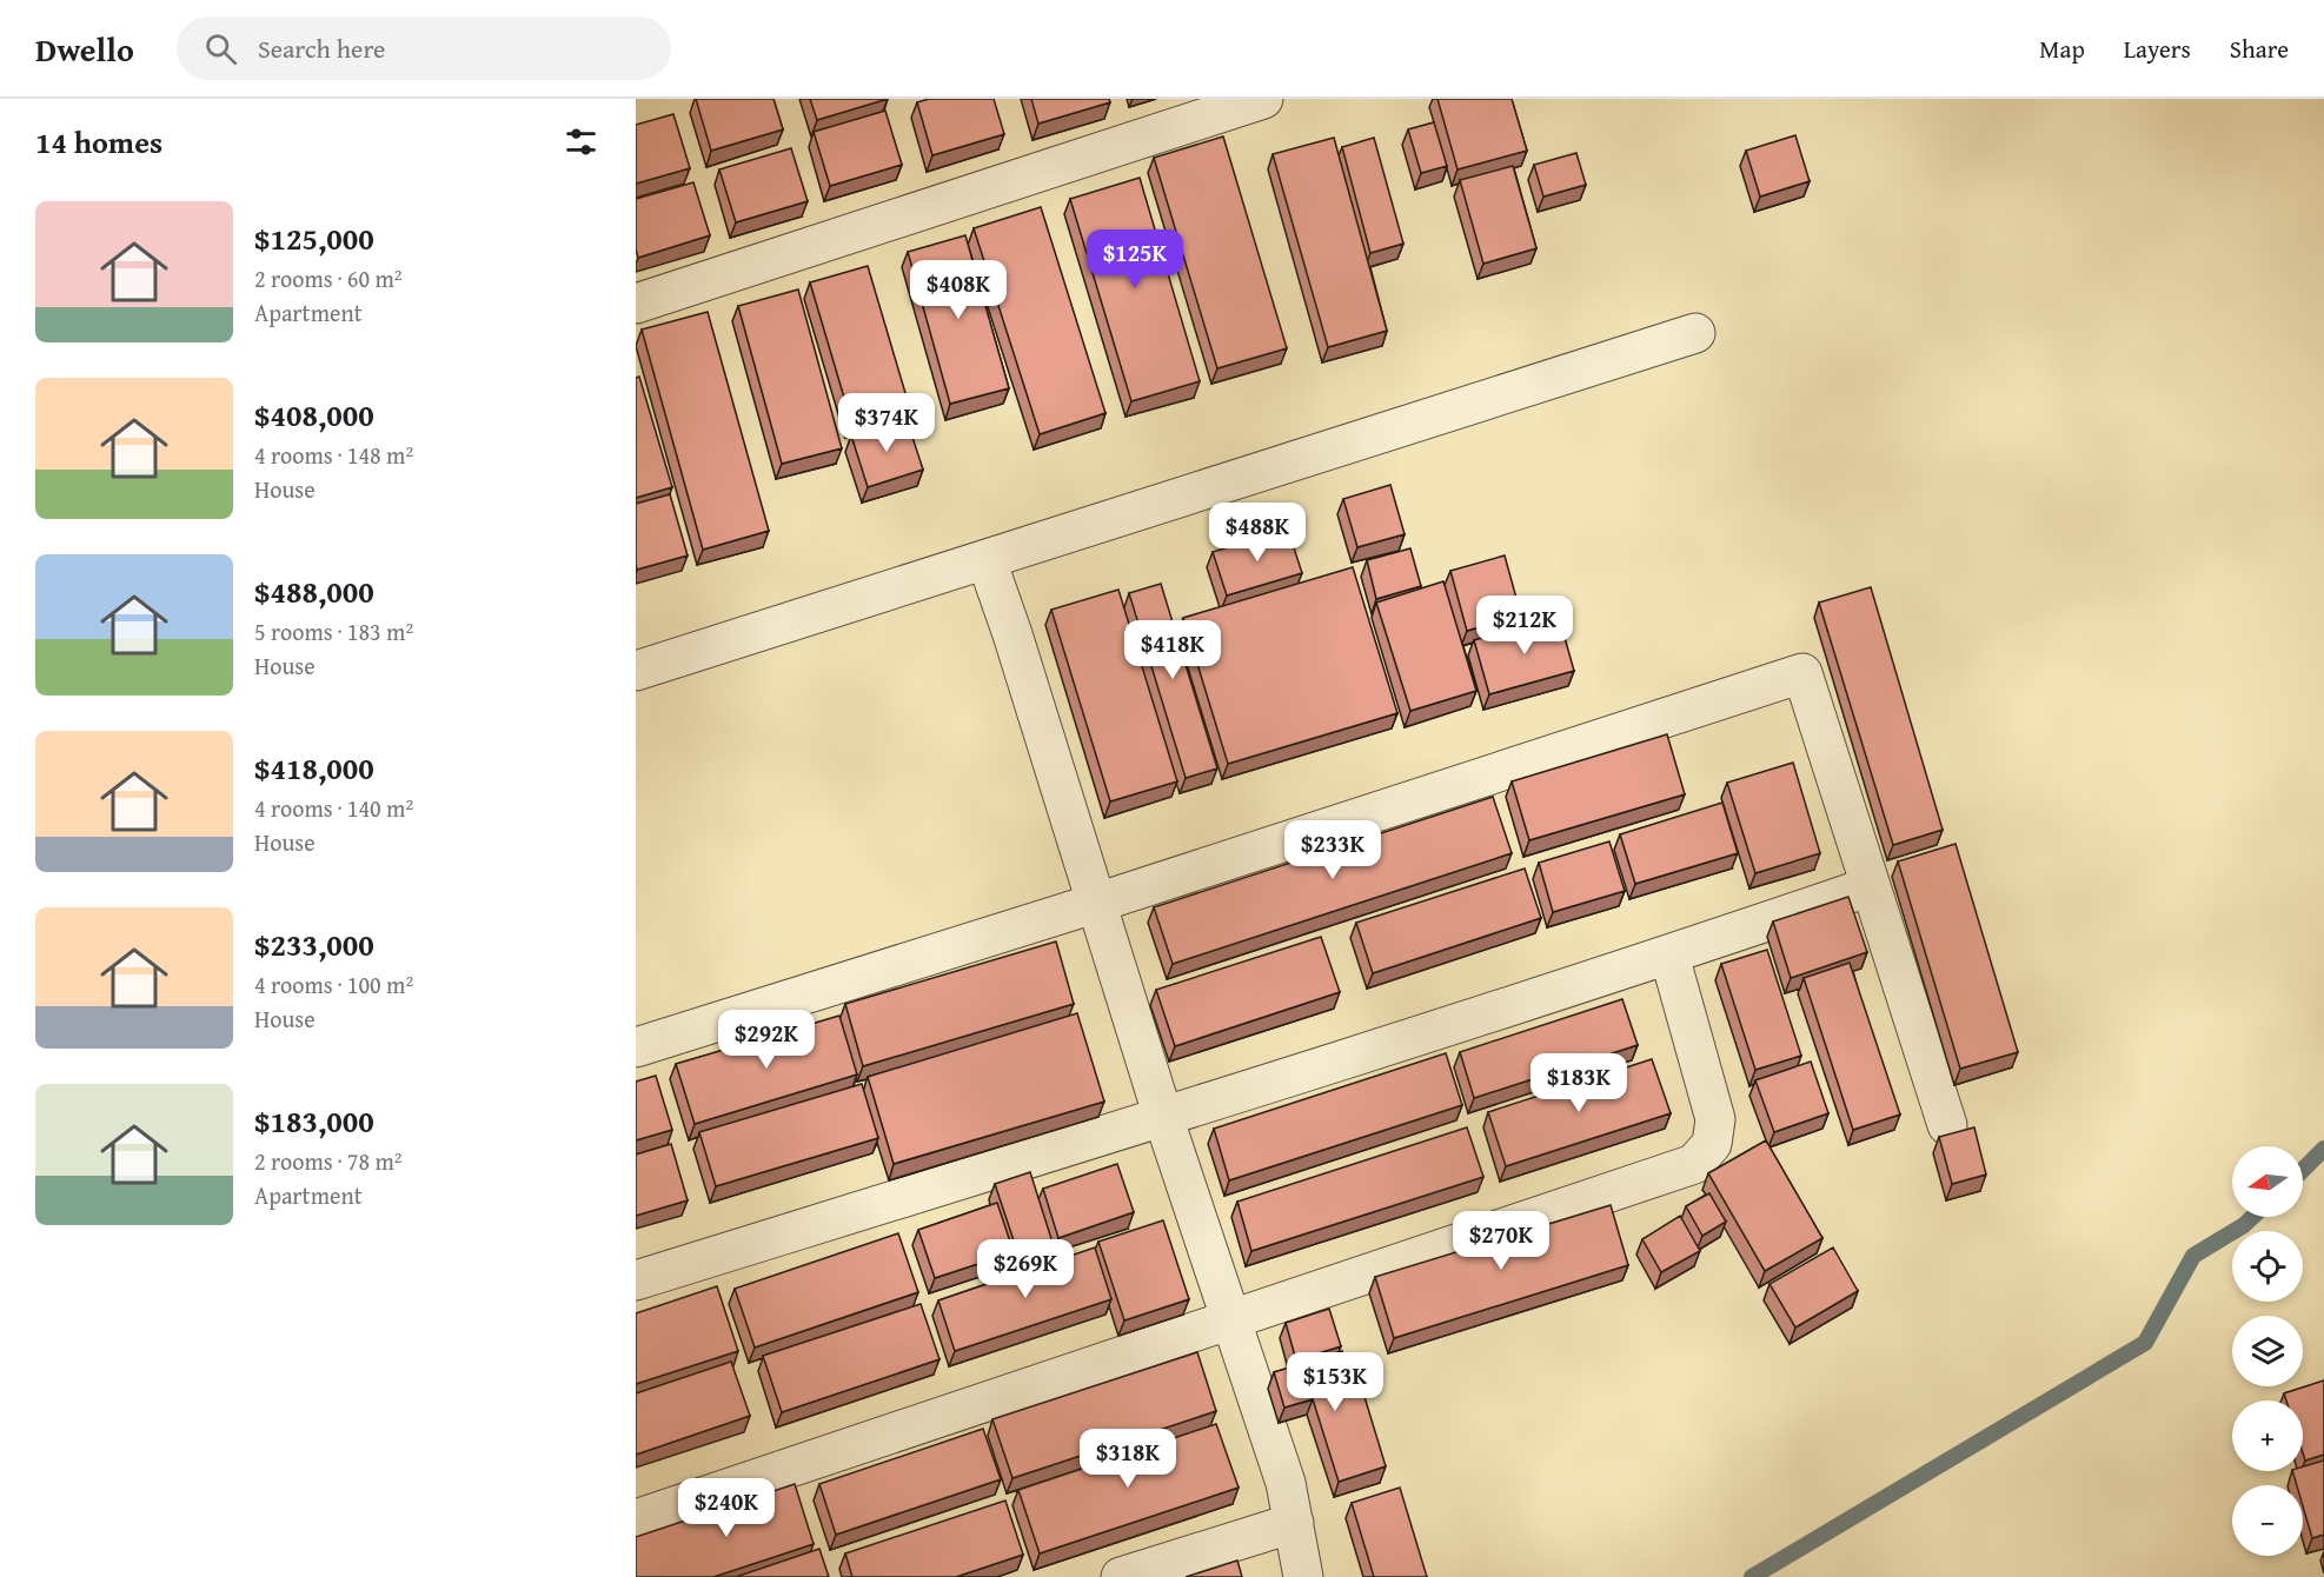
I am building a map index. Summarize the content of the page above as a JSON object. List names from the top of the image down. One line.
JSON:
{"north":"left","page":{"header":"Dwello","search":"Search here","nav":["Map","Layers","Share"],"heading":"14 homes","list":[{"name":"$125,000","note":"2 rooms · 60 m² · Apartment"},{"name":"$408,000","note":"4 rooms · 148 m² · House"},{"name":"$488,000","note":"5 rooms · 183 m² · House"},{"name":"$418,000","note":"4 rooms · 140 m² · House"},{"name":"$233,000","note":"4 rooms · 100 m² · House"},{"name":"$183,000","note":"2 rooms · 78 m² · Apartment"}],"price":["$125K","$408K","$374K","$488K","$212K","$418K","$233K","$292K","$183K","$270K","$269K","$153K","$318K","$240K"],"map_buttons":["+","−"]}}
